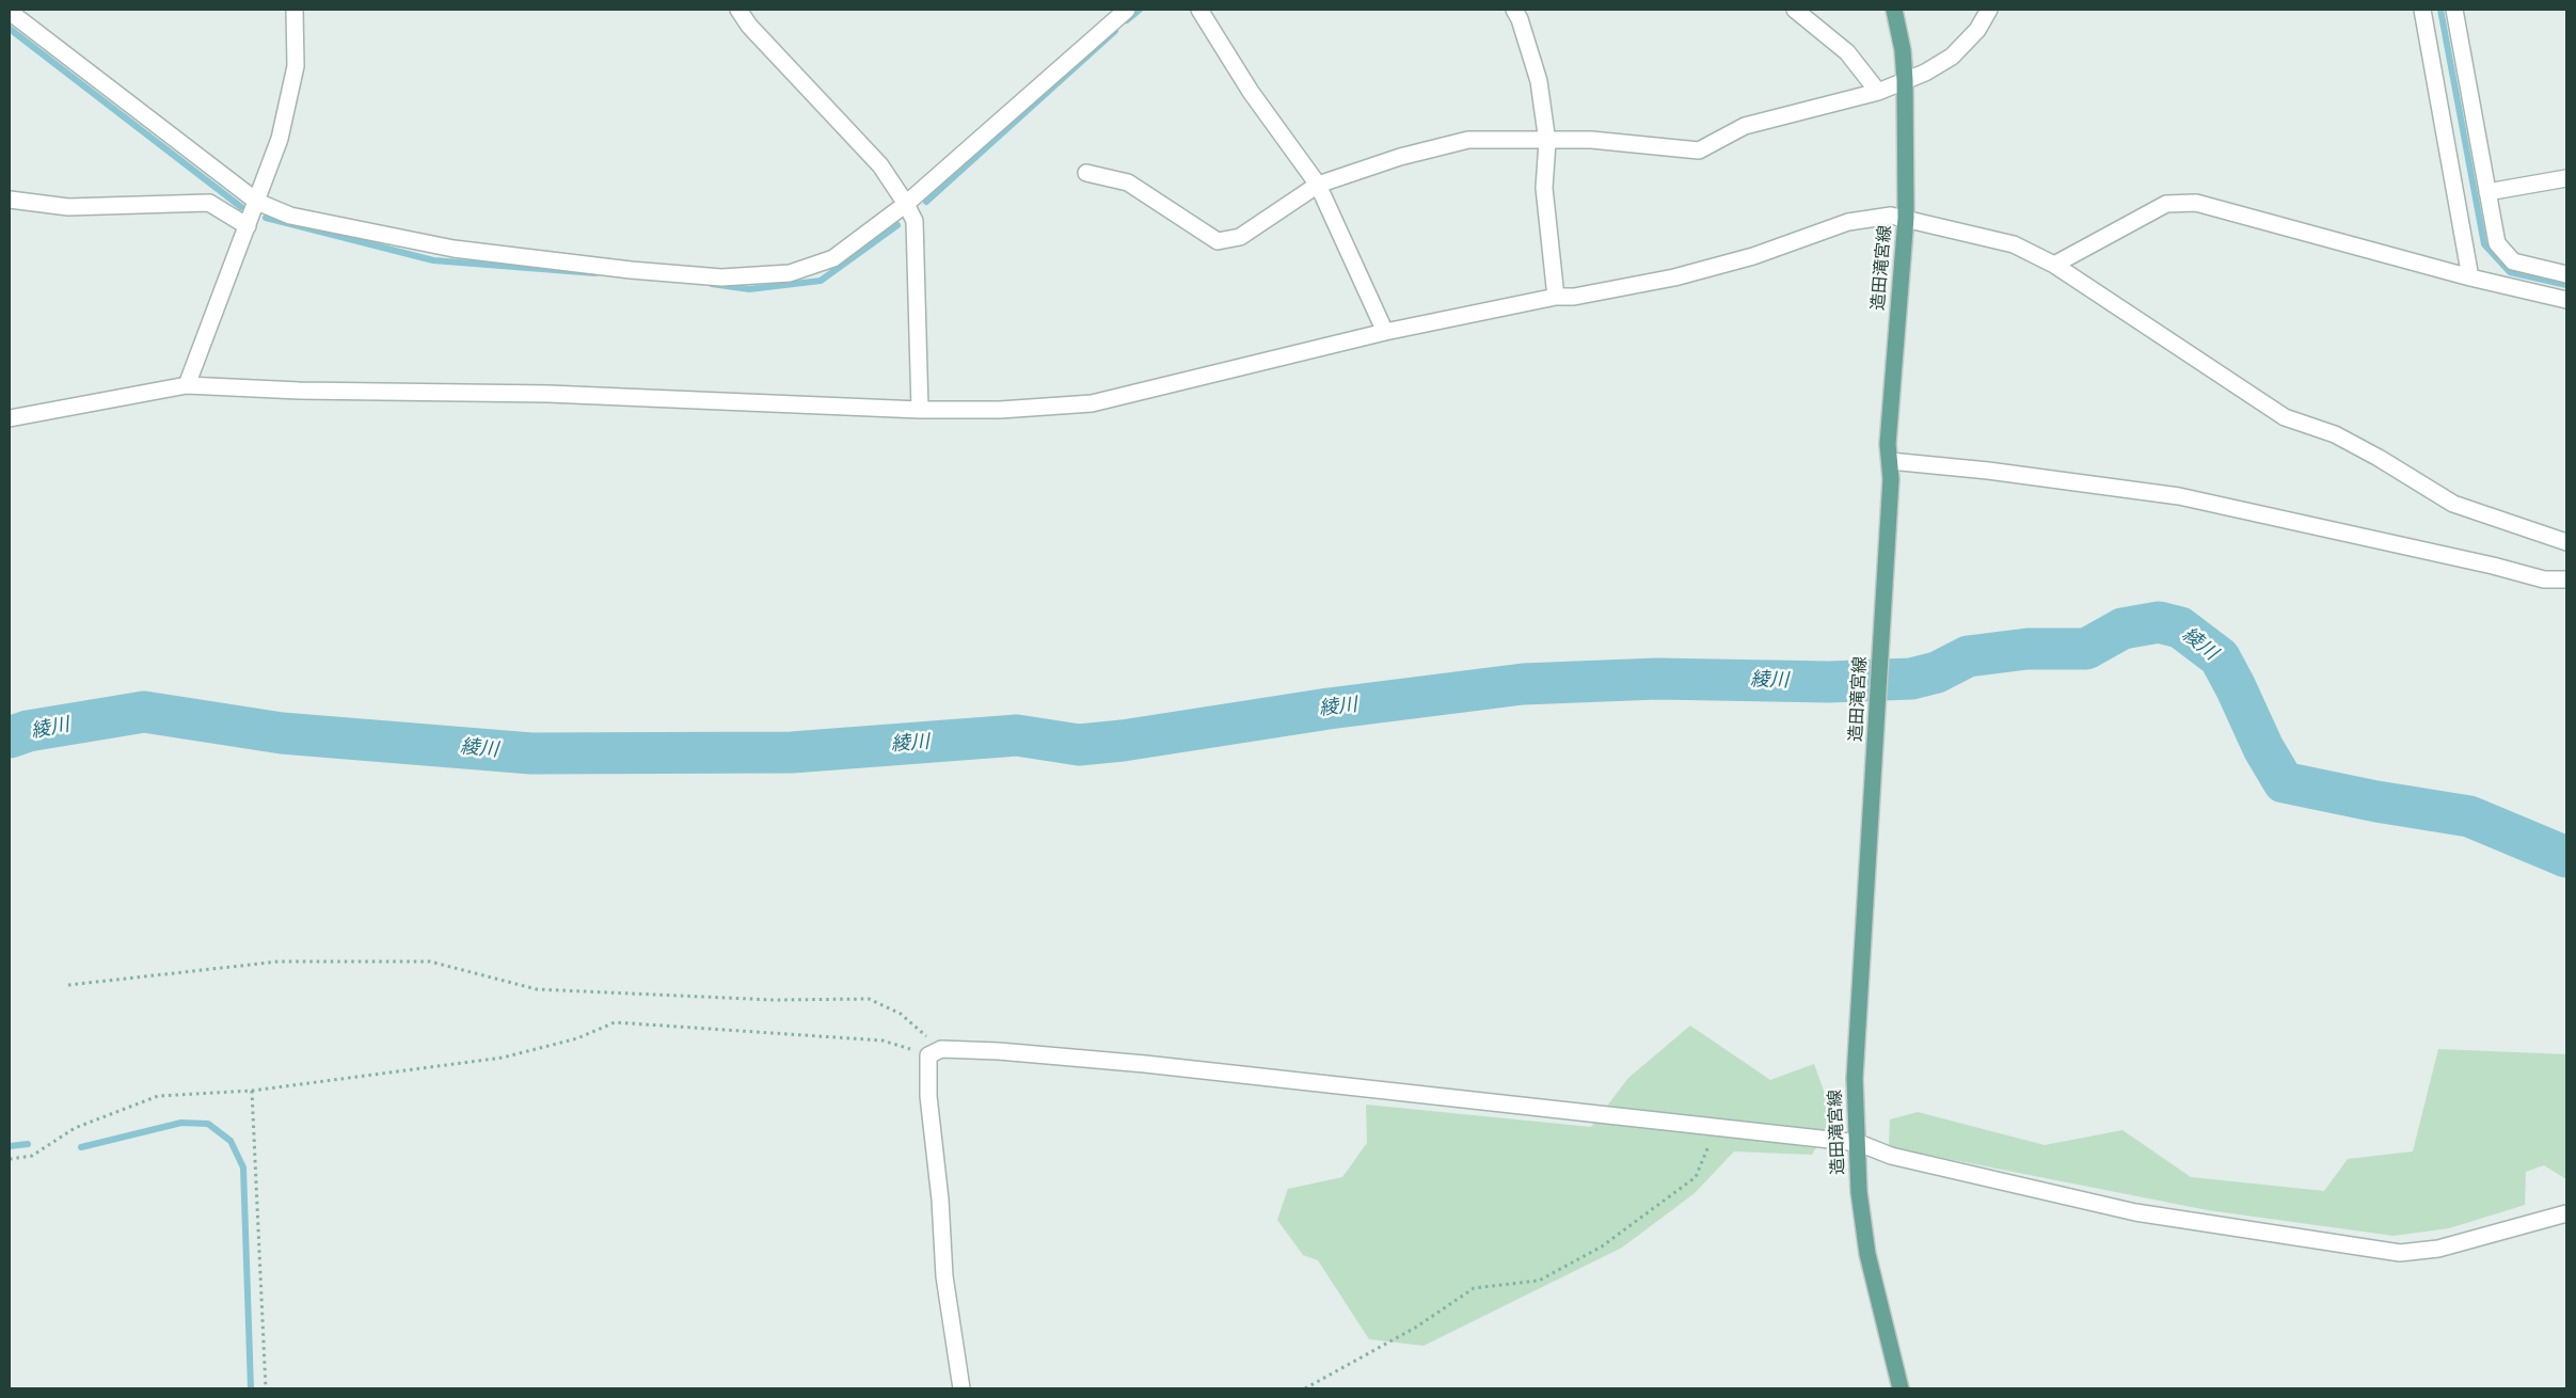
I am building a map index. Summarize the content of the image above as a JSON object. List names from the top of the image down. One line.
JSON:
{"streets":{"main road":["造田滝宮線"]},"water":["綾川"]}
